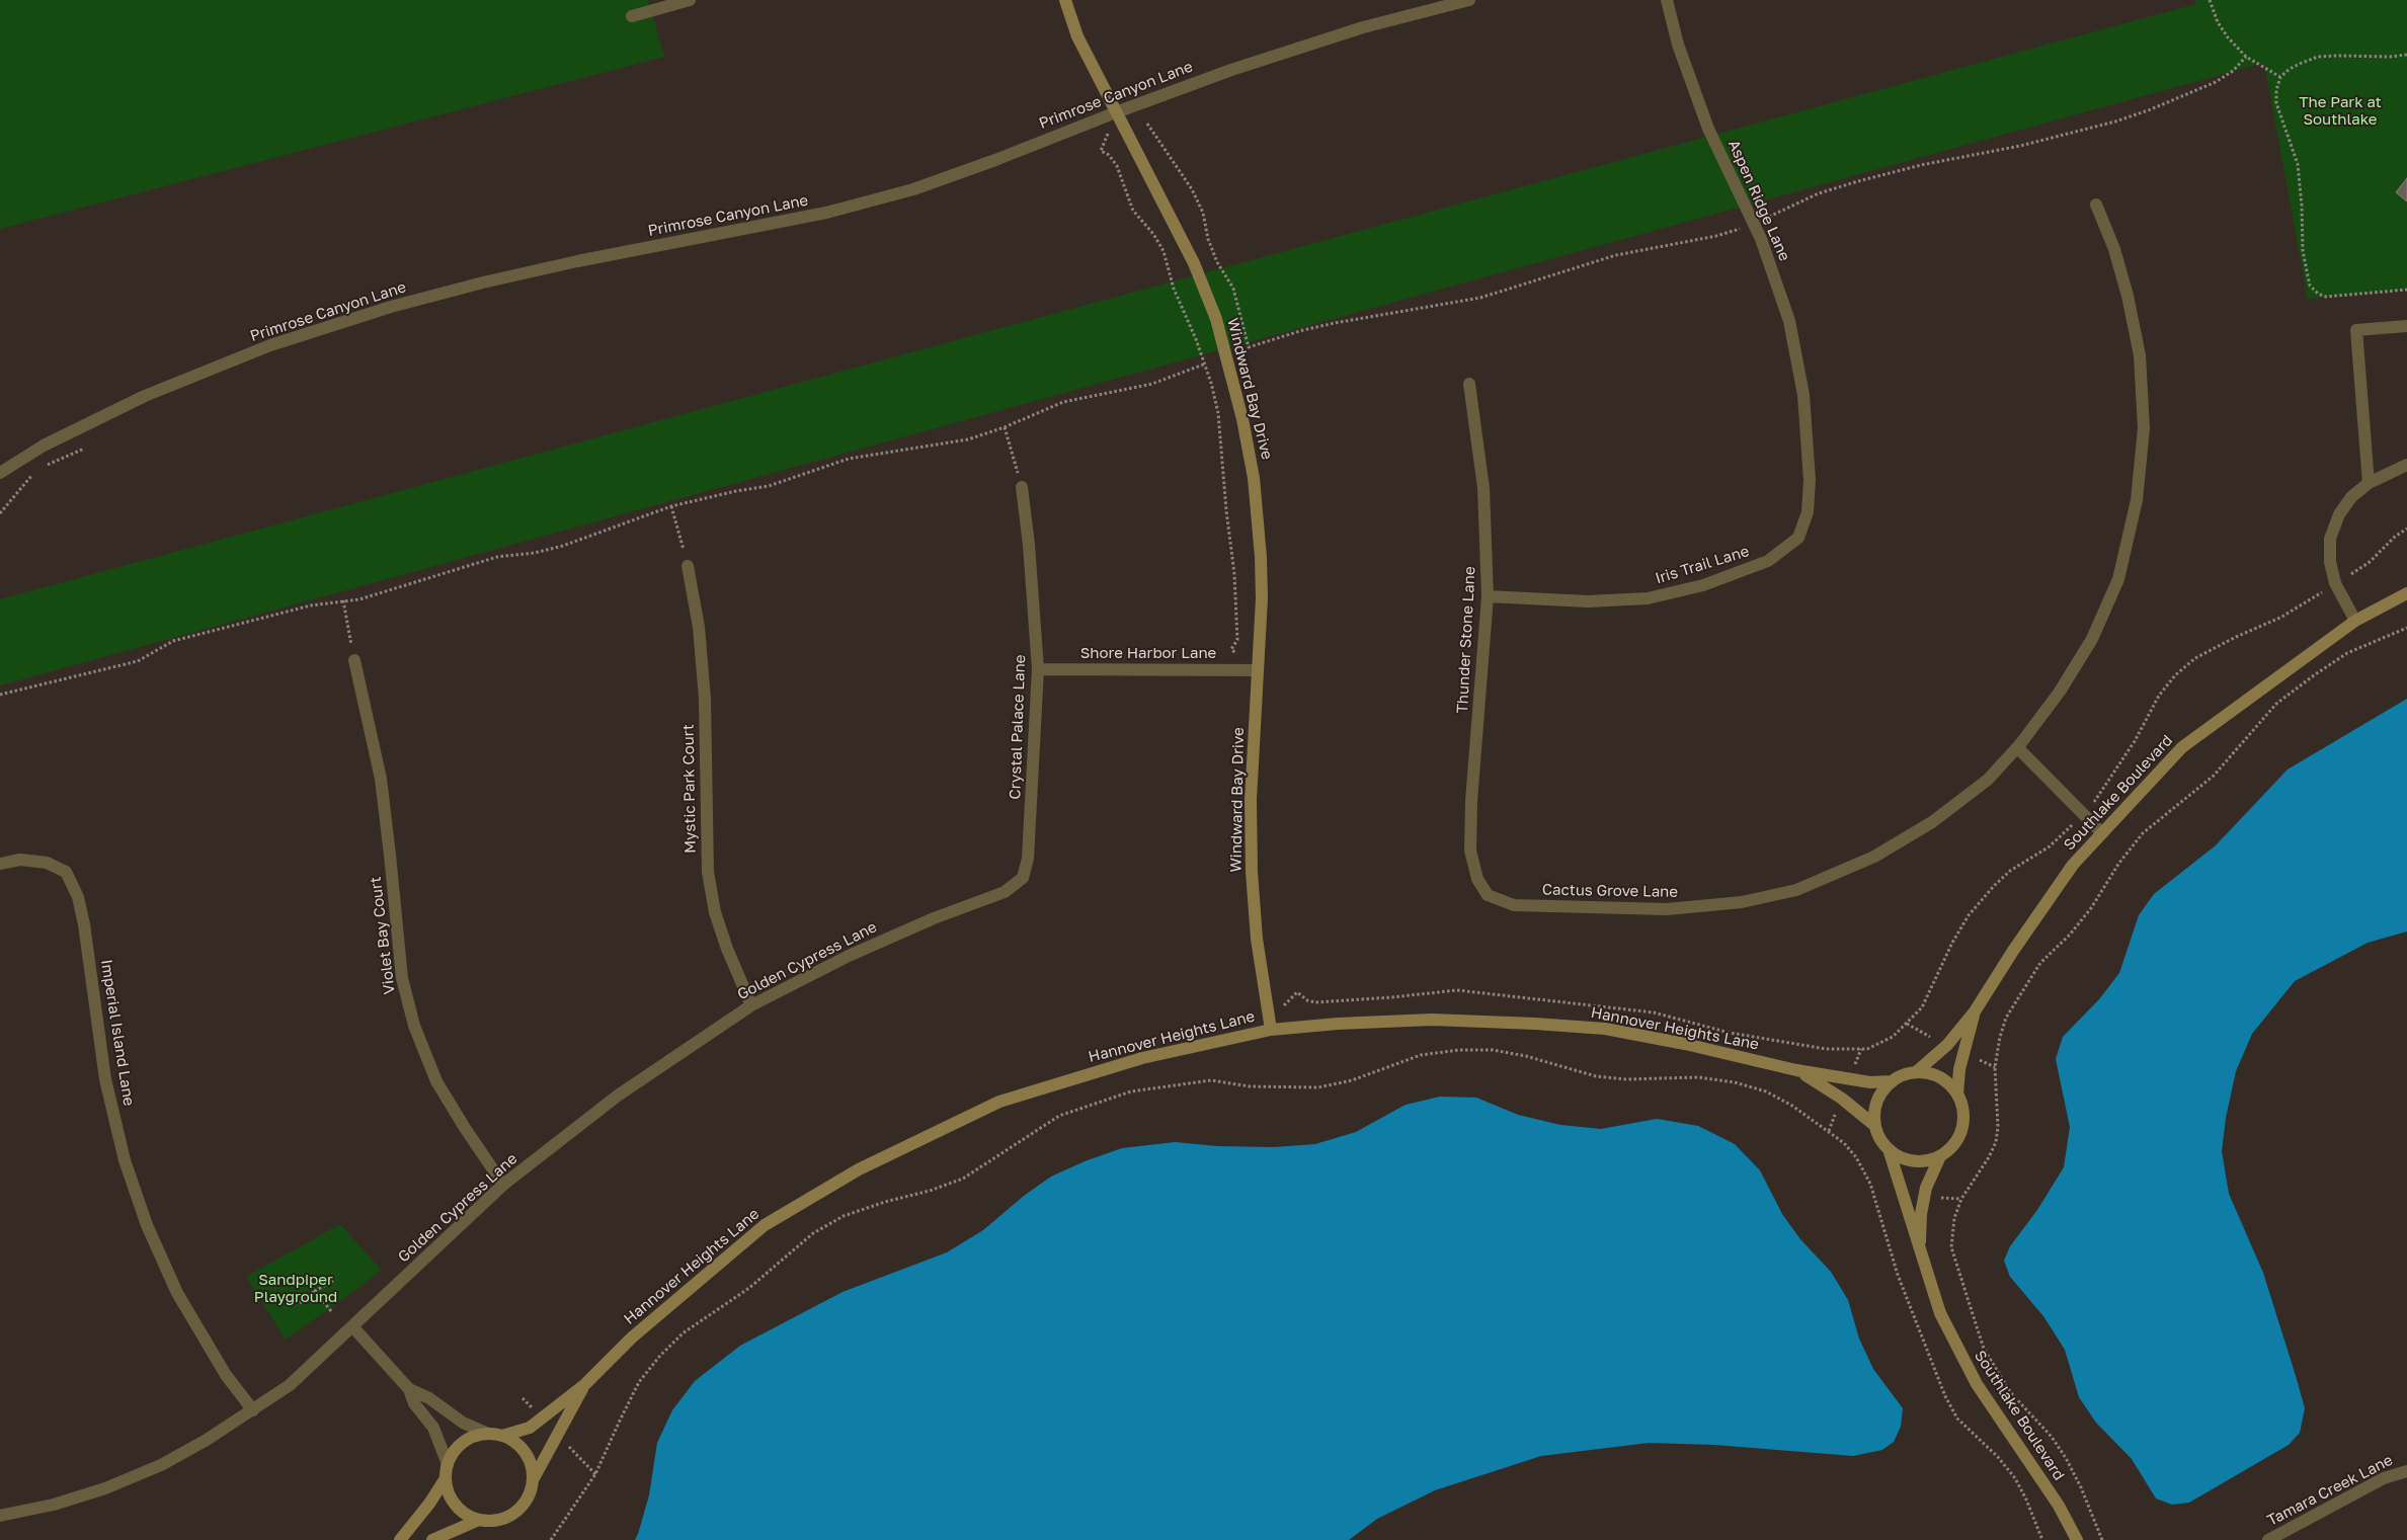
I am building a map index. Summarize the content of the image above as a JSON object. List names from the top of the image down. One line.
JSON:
{"streets":{"street":["Primrose Canyon Lane","Aspen Ridge Lane","Windward Bay Drive","Iris Trail Lane","Thunder Stone Lane","Shore Harbor Lane","Crystal Palace Lane","Mystic Park Court","Southlake Boulevard","Cactus Grove Lane","Violet Bay Court","Golden Cypress Lane","Hannover Heights Lane","Imperial Island Lane","Tamara Creek Lane"]},"crossings":[["Primrose Canyon Lane","Windward Bay Drive"],["Aspen Ridge Lane","Iris Trail Lane"],["Windward Bay Drive","Shore Harbor Lane"],["Windward Bay Drive","Hannover Heights Lane"],["Iris Trail Lane","Thunder Stone Lane"],["Thunder Stone Lane","Cactus Grove Lane"],["Shore Harbor Lane","Crystal Palace Lane"],["Crystal Palace Lane","Golden Cypress Lane"],["Mystic Park Court","Golden Cypress Lane"],["Southlake Boulevard","Hannover Heights Lane"],["Violet Bay Court","Golden Cypress Lane"],["Golden Cypress Lane","Imperial Island Lane"]],"parks":["The Park at Southlake","Sandpiper Playground"]}
